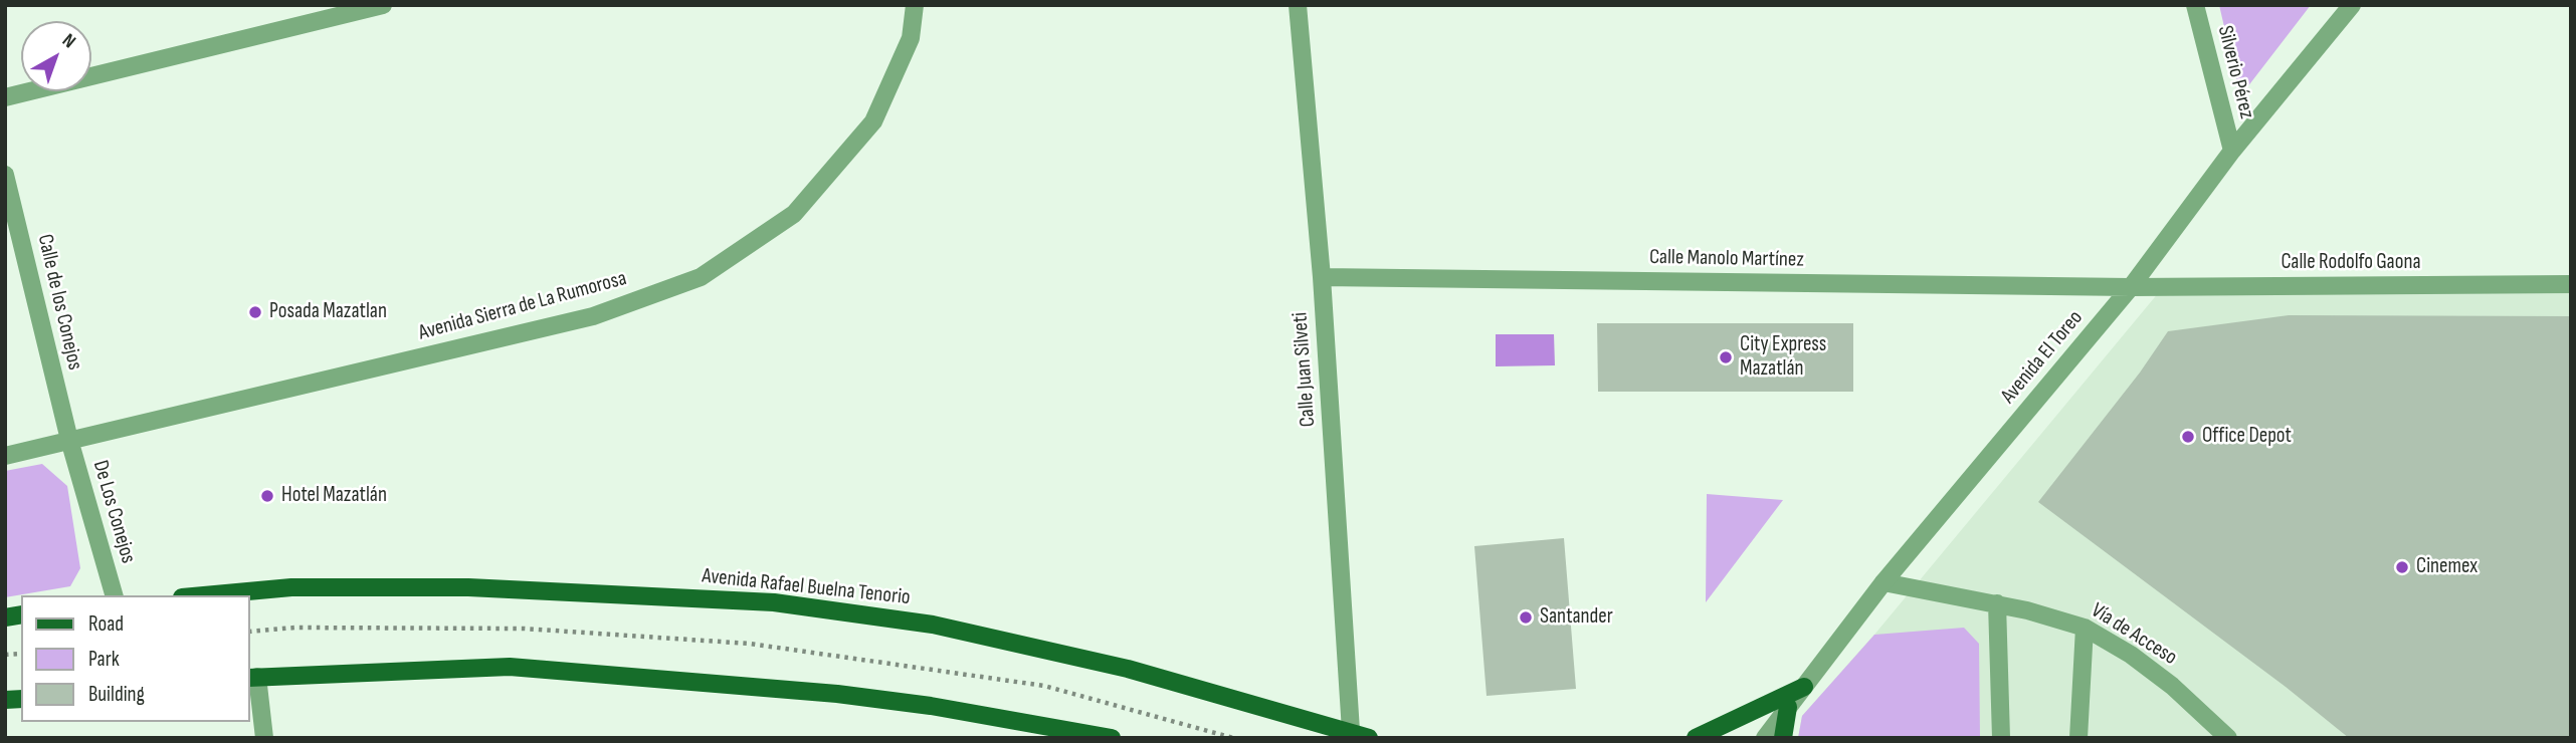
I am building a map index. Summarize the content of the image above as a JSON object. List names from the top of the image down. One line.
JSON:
{"streets":{"main road":["Avenida Rafael Buelna Tenorio"],"street":["Silverio Pérez","Calle Manolo Martínez","Calle Rodolfo Gaona","Calle de los Conejos","Avenida Sierra de La Rumorosa","Avenida El Toreo","Calle Juan Silveti","De Los Conejos","Vía de Acceso"]},"crossings":[["Silverio Pérez","Avenida El Toreo"],["Calle Manolo Martínez","Calle Rodolfo Gaona"],["Calle Manolo Martínez","Avenida El Toreo"],["Calle Manolo Martínez","Calle Juan Silveti"],["Calle Rodolfo Gaona","Avenida El Toreo"],["Calle de los Conejos","Avenida Sierra de La Rumorosa"],["Calle de los Conejos","De Los Conejos"],["Avenida Sierra de La Rumorosa","De Los Conejos"],["Avenida El Toreo","Vía de Acceso"],["Calle Juan Silveti","Avenida Rafael Buelna Tenorio"]],"places":["Posada Mazatlan","City Express Mazatlán","Office Depot","Hotel Mazatlán","Cinemex","Santander"],"legend":["Road","Park","Building"],"north":"top right"}
